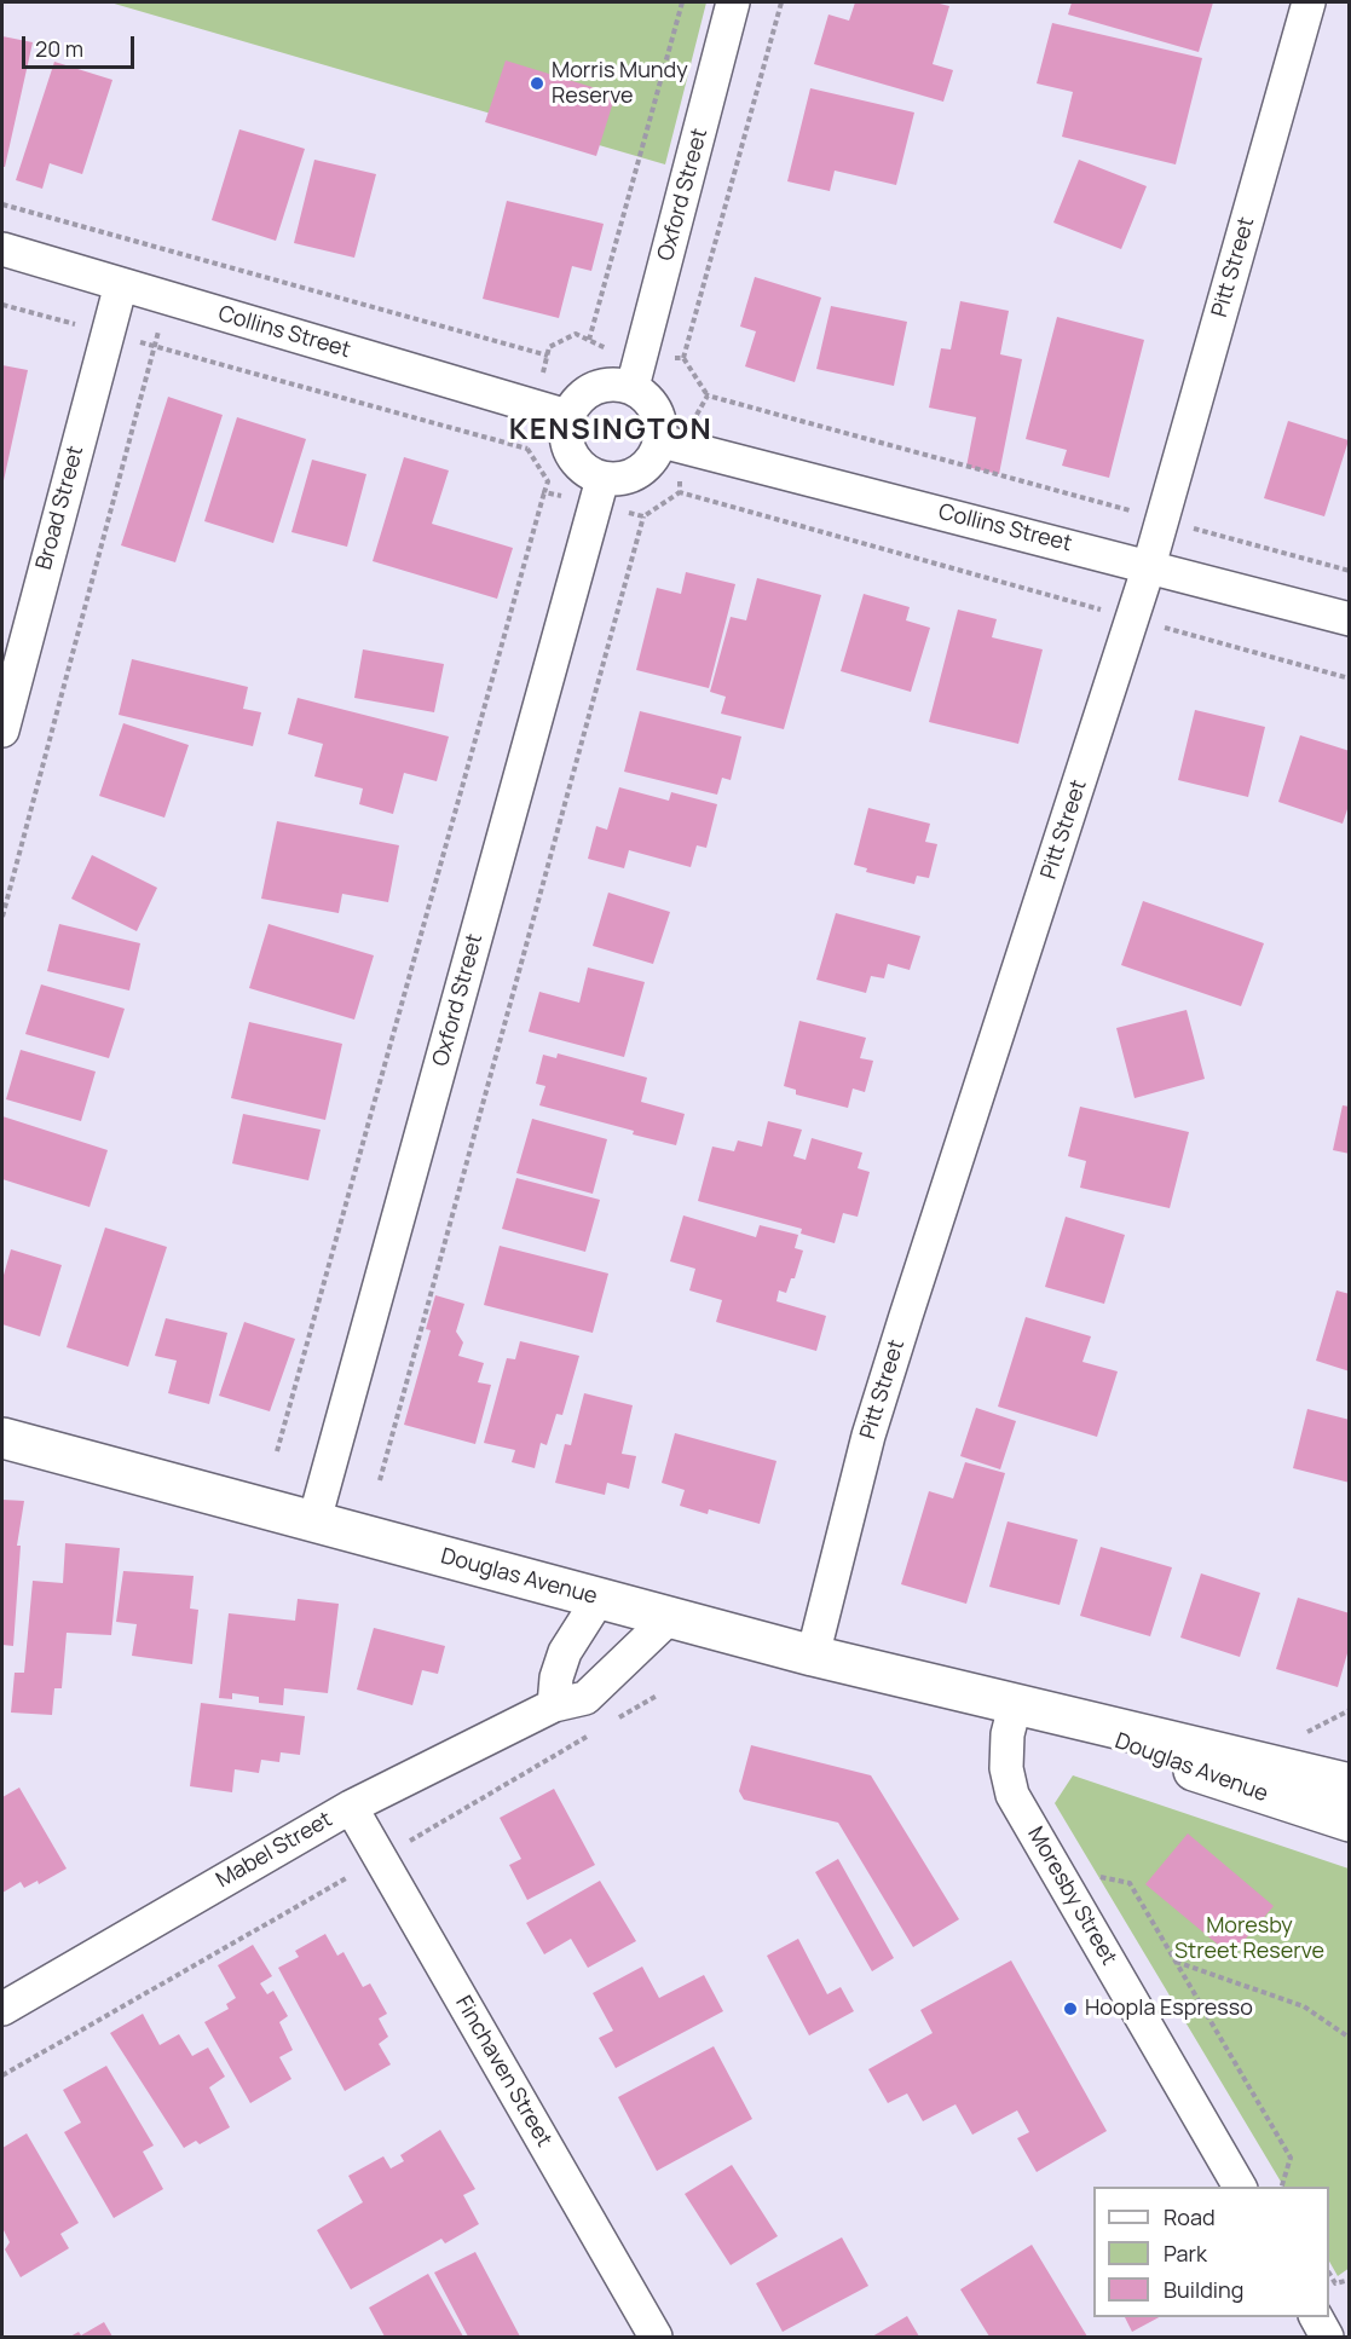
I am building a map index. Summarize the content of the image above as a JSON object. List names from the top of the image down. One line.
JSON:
{"streets":{"main road":["Douglas Avenue"],"street":["Oxford Street","Pitt Street","Collins Street","Broad Street","Mabel Street","Moresby Street","Finchaven Street"]},"crossings":[["Oxford Street","Collins Street"],["Oxford Street","Douglas Avenue"],["Pitt Street","Collins Street"],["Pitt Street","Douglas Avenue"],["Collins Street","Broad Street"],["Douglas Avenue","Mabel Street"],["Douglas Avenue","Moresby Street"],["Mabel Street","Finchaven Street"]],"districts":["KENSINGTON"],"parks":["Moresby Street Reserve"],"places":["Morris Mundy Reserve","Hoopla Espresso"],"legend":["Road","Park","Building"],"scale_bar":"20 m"}
